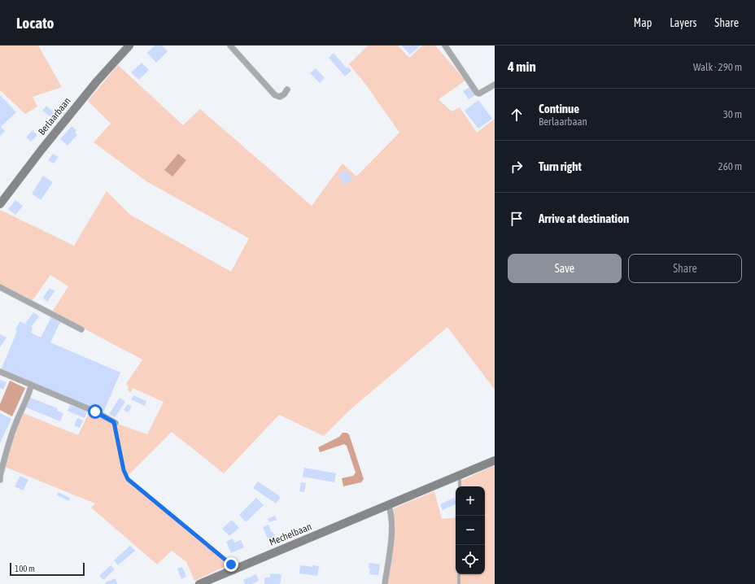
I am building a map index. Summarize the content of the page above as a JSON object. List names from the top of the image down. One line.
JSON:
{"streets":{"street":["Berlaarbaan","Mechelbaan"]},"scale_bar":"100 m","page":{"header":"Locato","nav":["Map","Layers","Share"],"heading":["4 min","Walk · 290 m"],"list":[["Continue","Berlaarbaan","30 m"],["Turn right","260 m"],"Arrive at destination"],"buttons":["Save","Share"],"map_buttons":["+","−"],"scale":"100 m"}}
